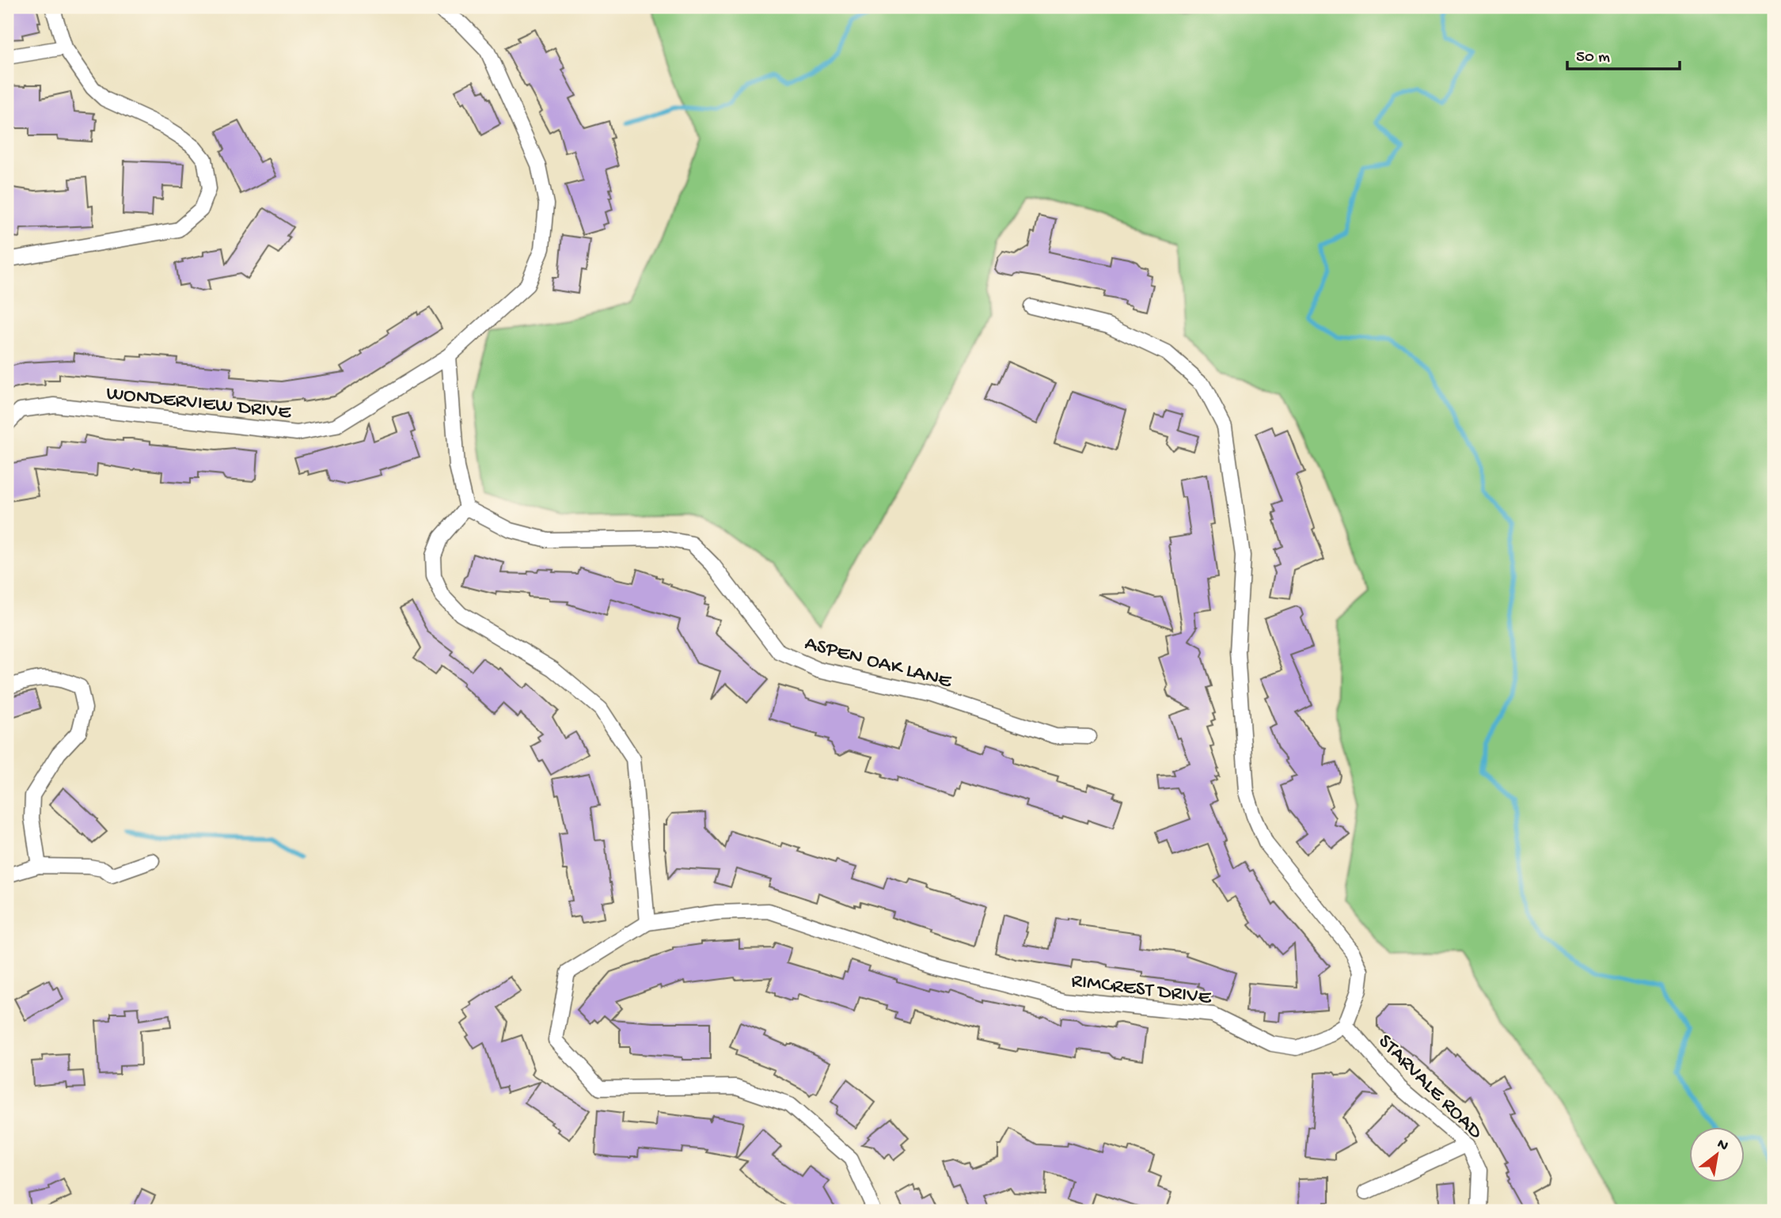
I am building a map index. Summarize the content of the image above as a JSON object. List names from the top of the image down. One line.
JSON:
{"streets":{"street":["WONDERVIEW DRIVE","ASPEN OAK LANE","RIMCREST DRIVE","STARVALE ROAD"]},"crossings":[["RIMCREST DRIVE","STARVALE ROAD"]],"scale_bar":"50 m","north":"top right"}
